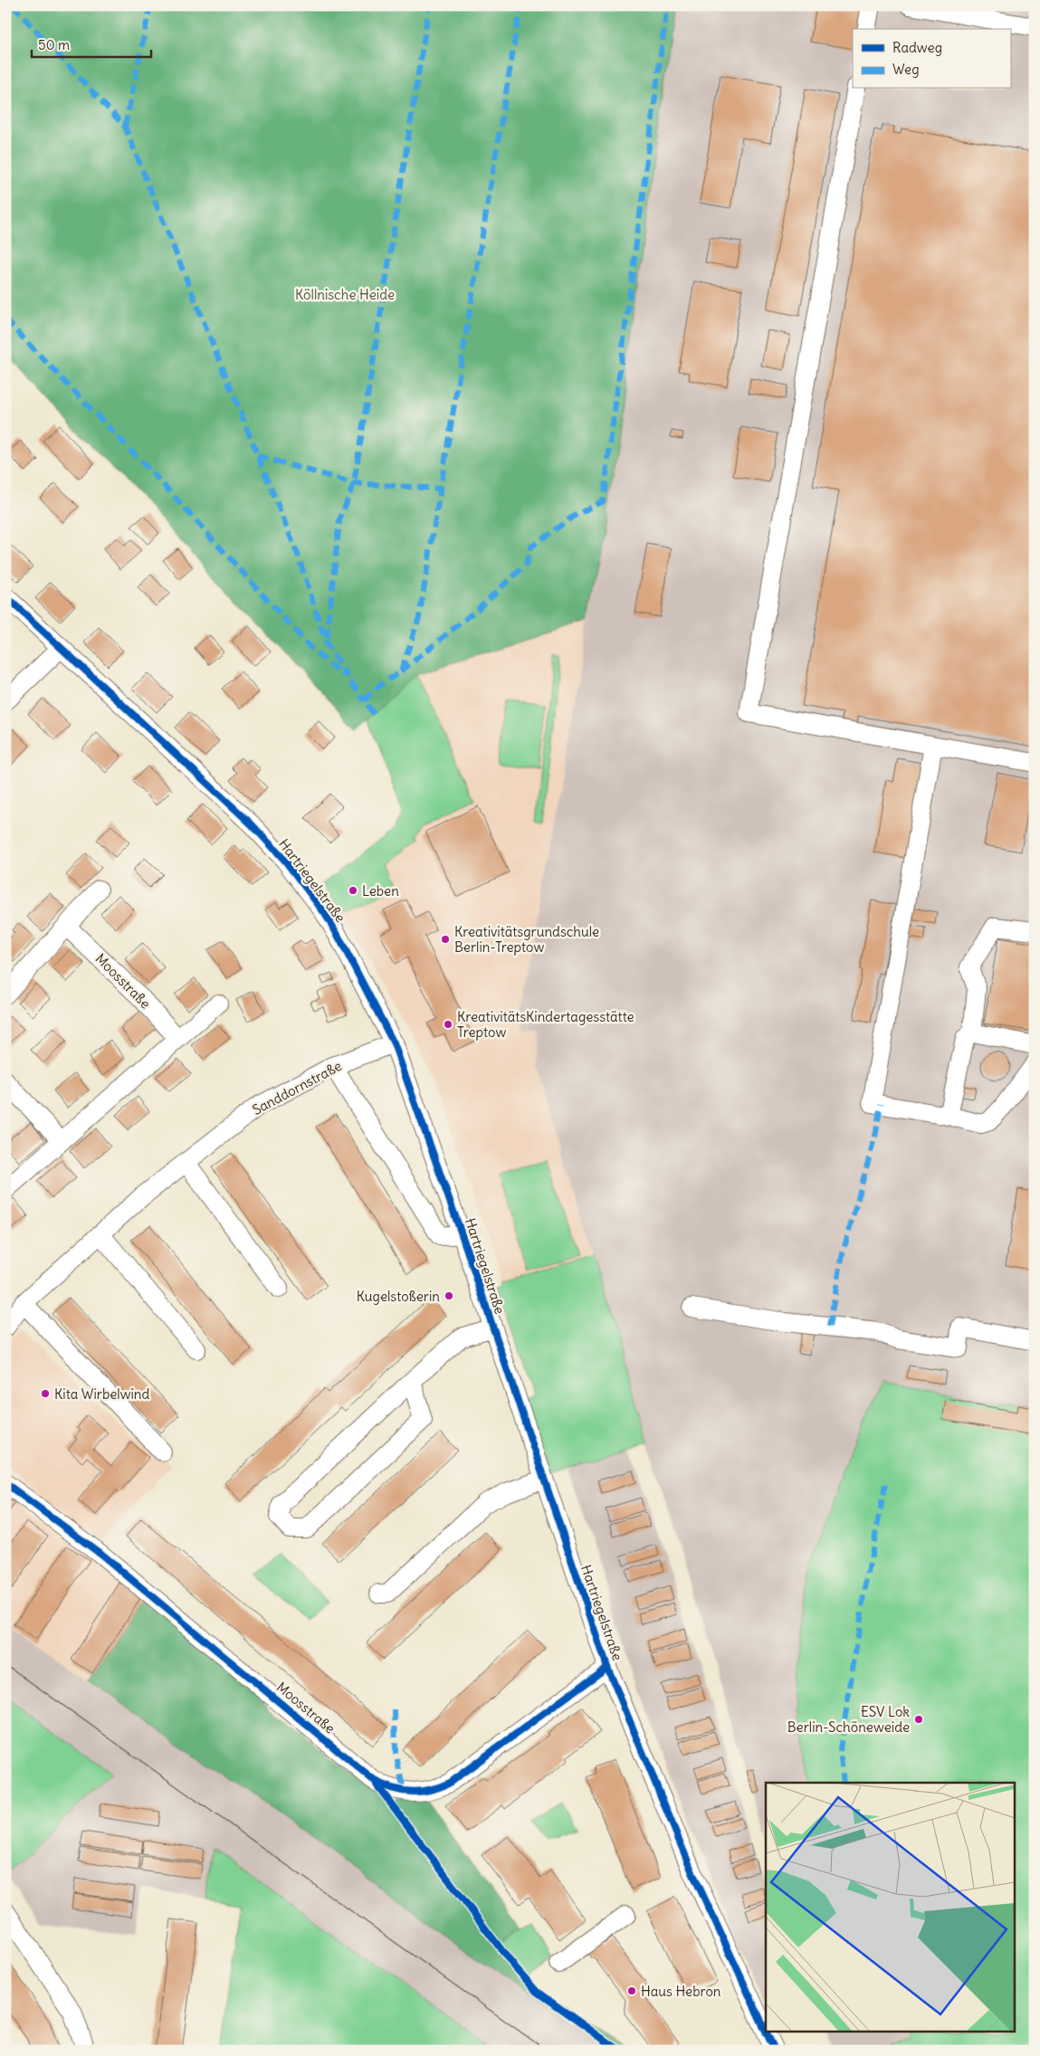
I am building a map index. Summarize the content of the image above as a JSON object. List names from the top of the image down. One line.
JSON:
{"streets":{"street":["Hartriegelstraße","Moosstraße","Sanddornstraße"]},"crossings":[["Hartriegelstraße","Moosstraße"],["Hartriegelstraße","Sanddornstraße"]],"parks":["Köllnische Heide"],"places":["Leben","Kreativitätsgrundschule Berlin-Treptow","KreativitätsKindertagesstätte Treptow","Kugelstoßerin","Kita Wirbelwind","ESV Lok Berlin-Schöneweide","Haus Hebron"],"legend":["Radweg","Weg"],"scale_bar":"50 m"}
